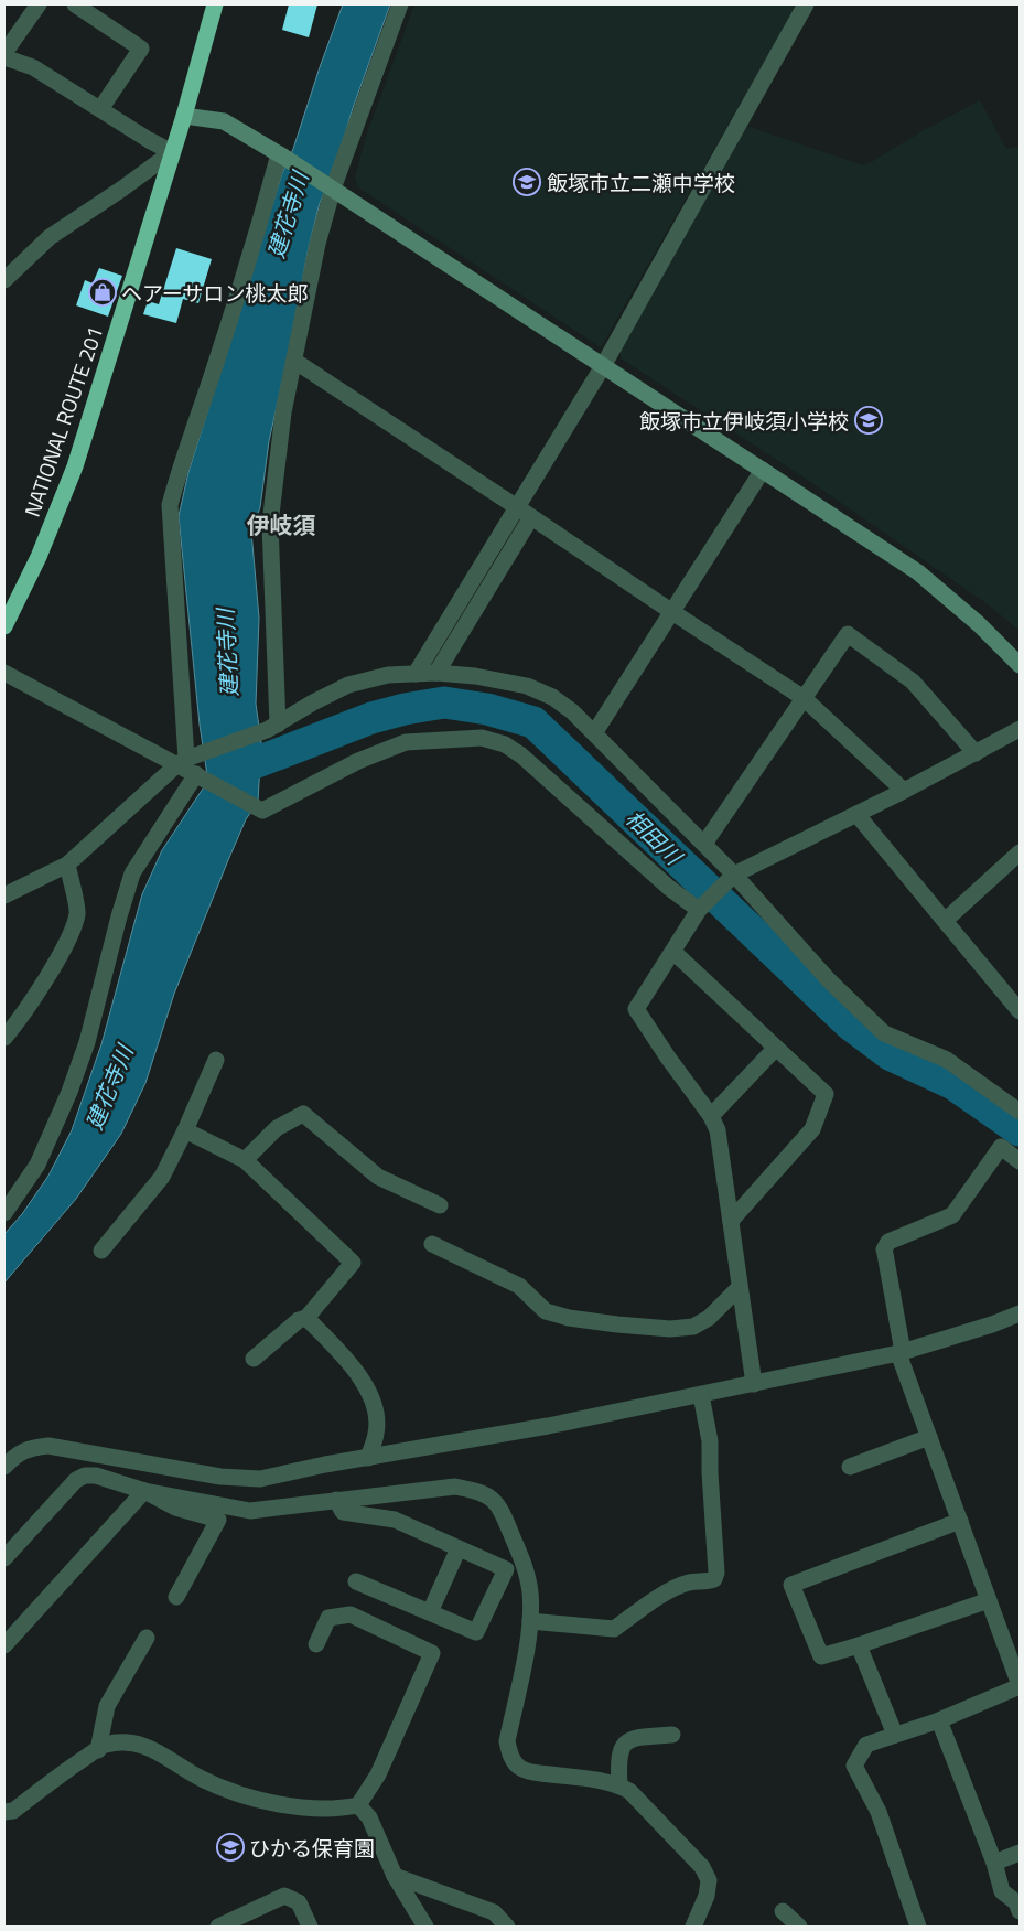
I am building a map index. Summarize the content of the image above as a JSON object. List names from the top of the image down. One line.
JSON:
{"streets":{"highway":["NATIONAL ROUTE 201"]},"districts":["伊岐須"],"water":["建花寺川","相田川"],"places":{"school or university":["飯塚市立二瀬中学校","飯塚市立伊岐須小学校","ひかる保育園"],"shop":["ヘアーサロン桃太郎"]}}
